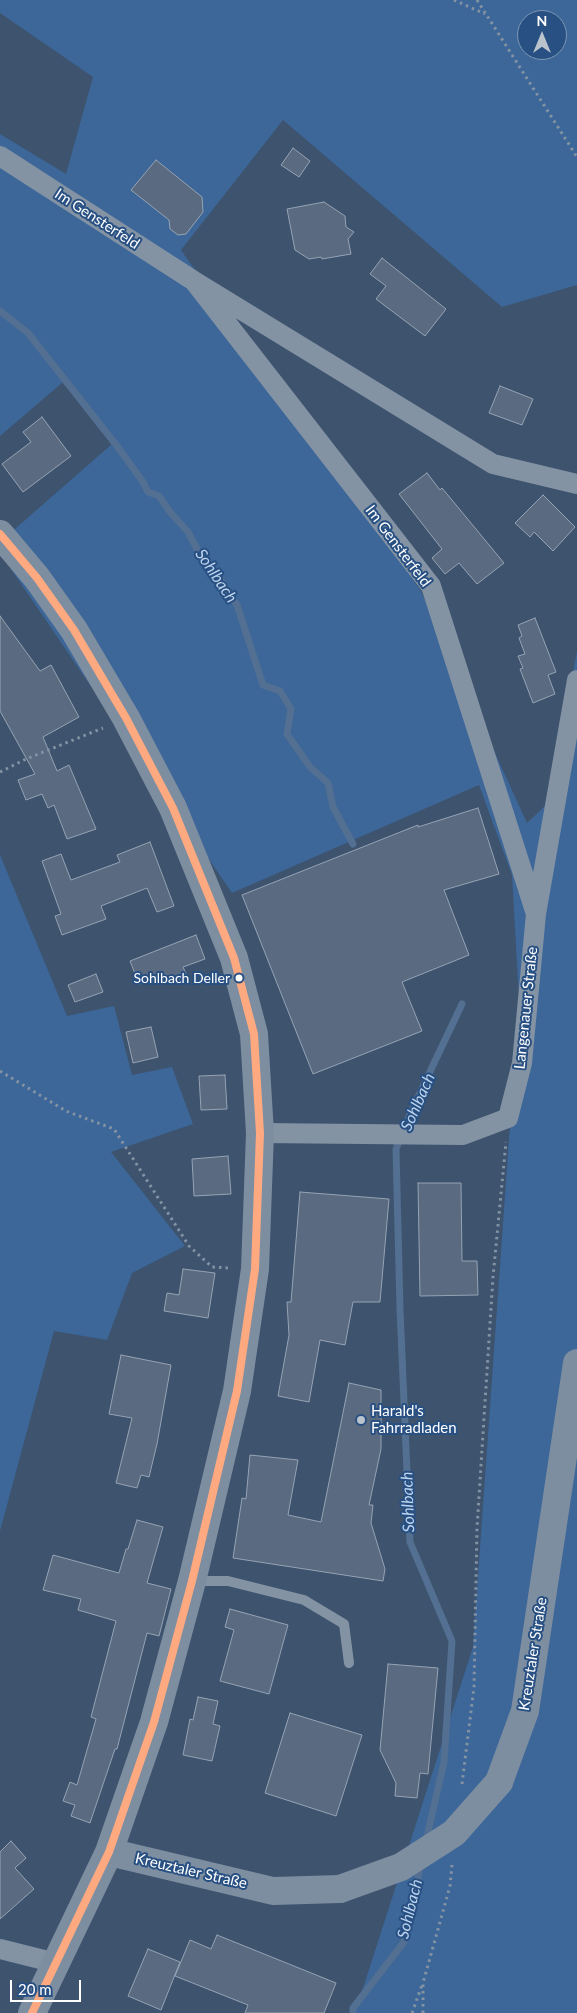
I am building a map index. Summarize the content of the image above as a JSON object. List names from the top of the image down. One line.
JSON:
{"streets":{"street":["Im Gensterfeld","Langenauer Straße","Kreuztaler Straße"]},"crossings":[["Im Gensterfeld","Langenauer Straße"]],"water":["Sohlbach"],"places":["Sohlbach Deller","Harald's Fahrradladen"],"scale_bar":"20 m","north":"top"}
